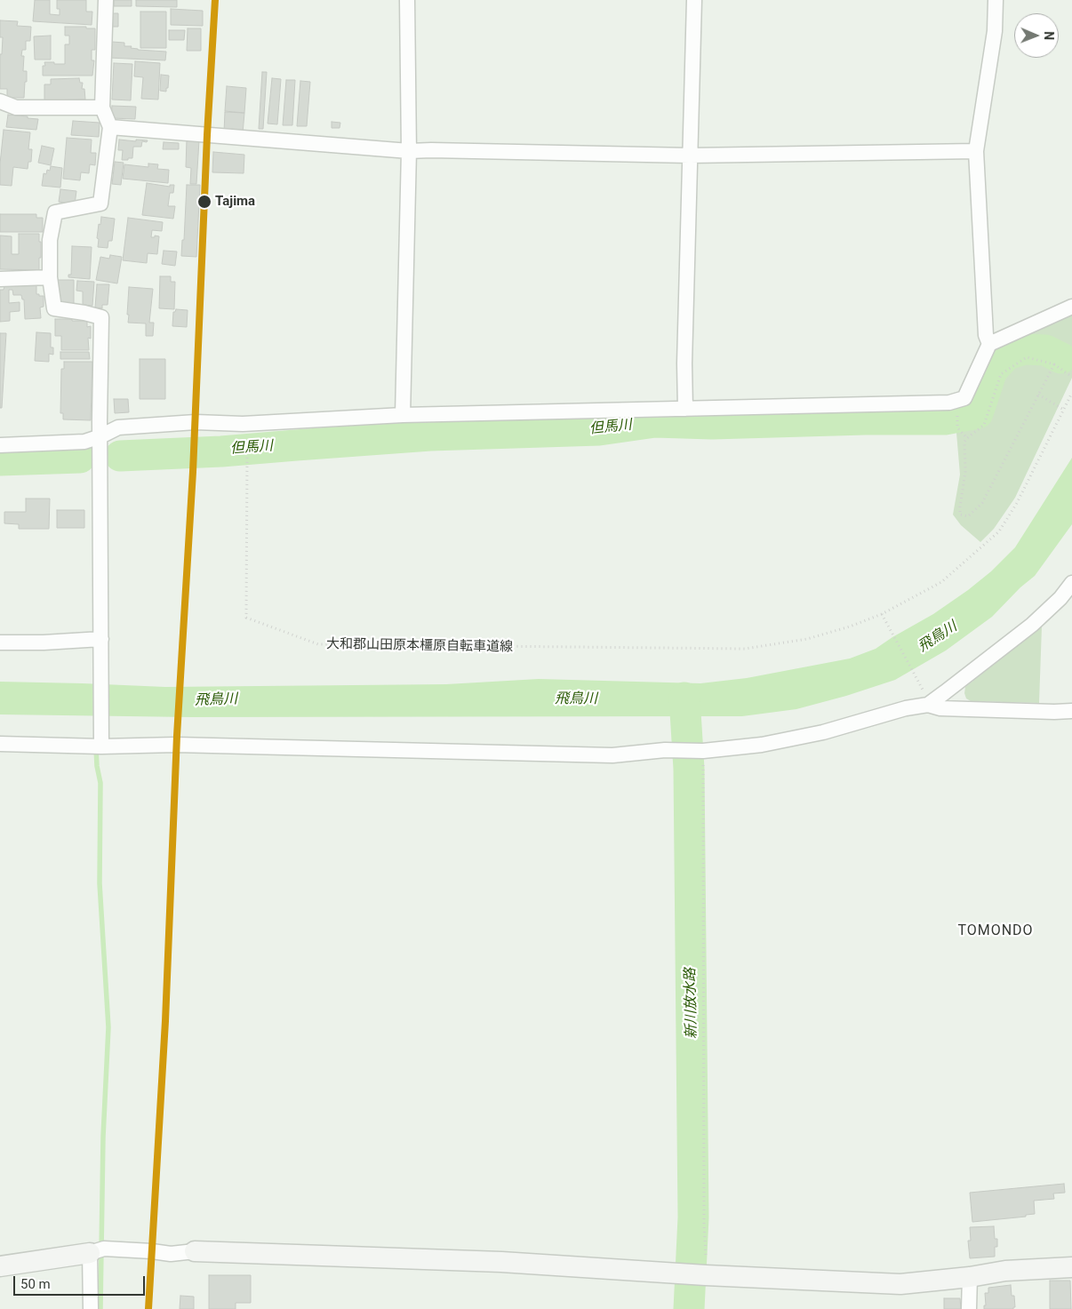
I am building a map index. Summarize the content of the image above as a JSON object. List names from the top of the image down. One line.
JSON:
{"streets":{"path":["大和郡山田原本橿原自転車道線"]},"districts":["TOMONDO"],"water":["但馬川","飛鳥川","新川放水路"],"places":["Tajima"],"scale_bar":"50 m","north":"right"}
